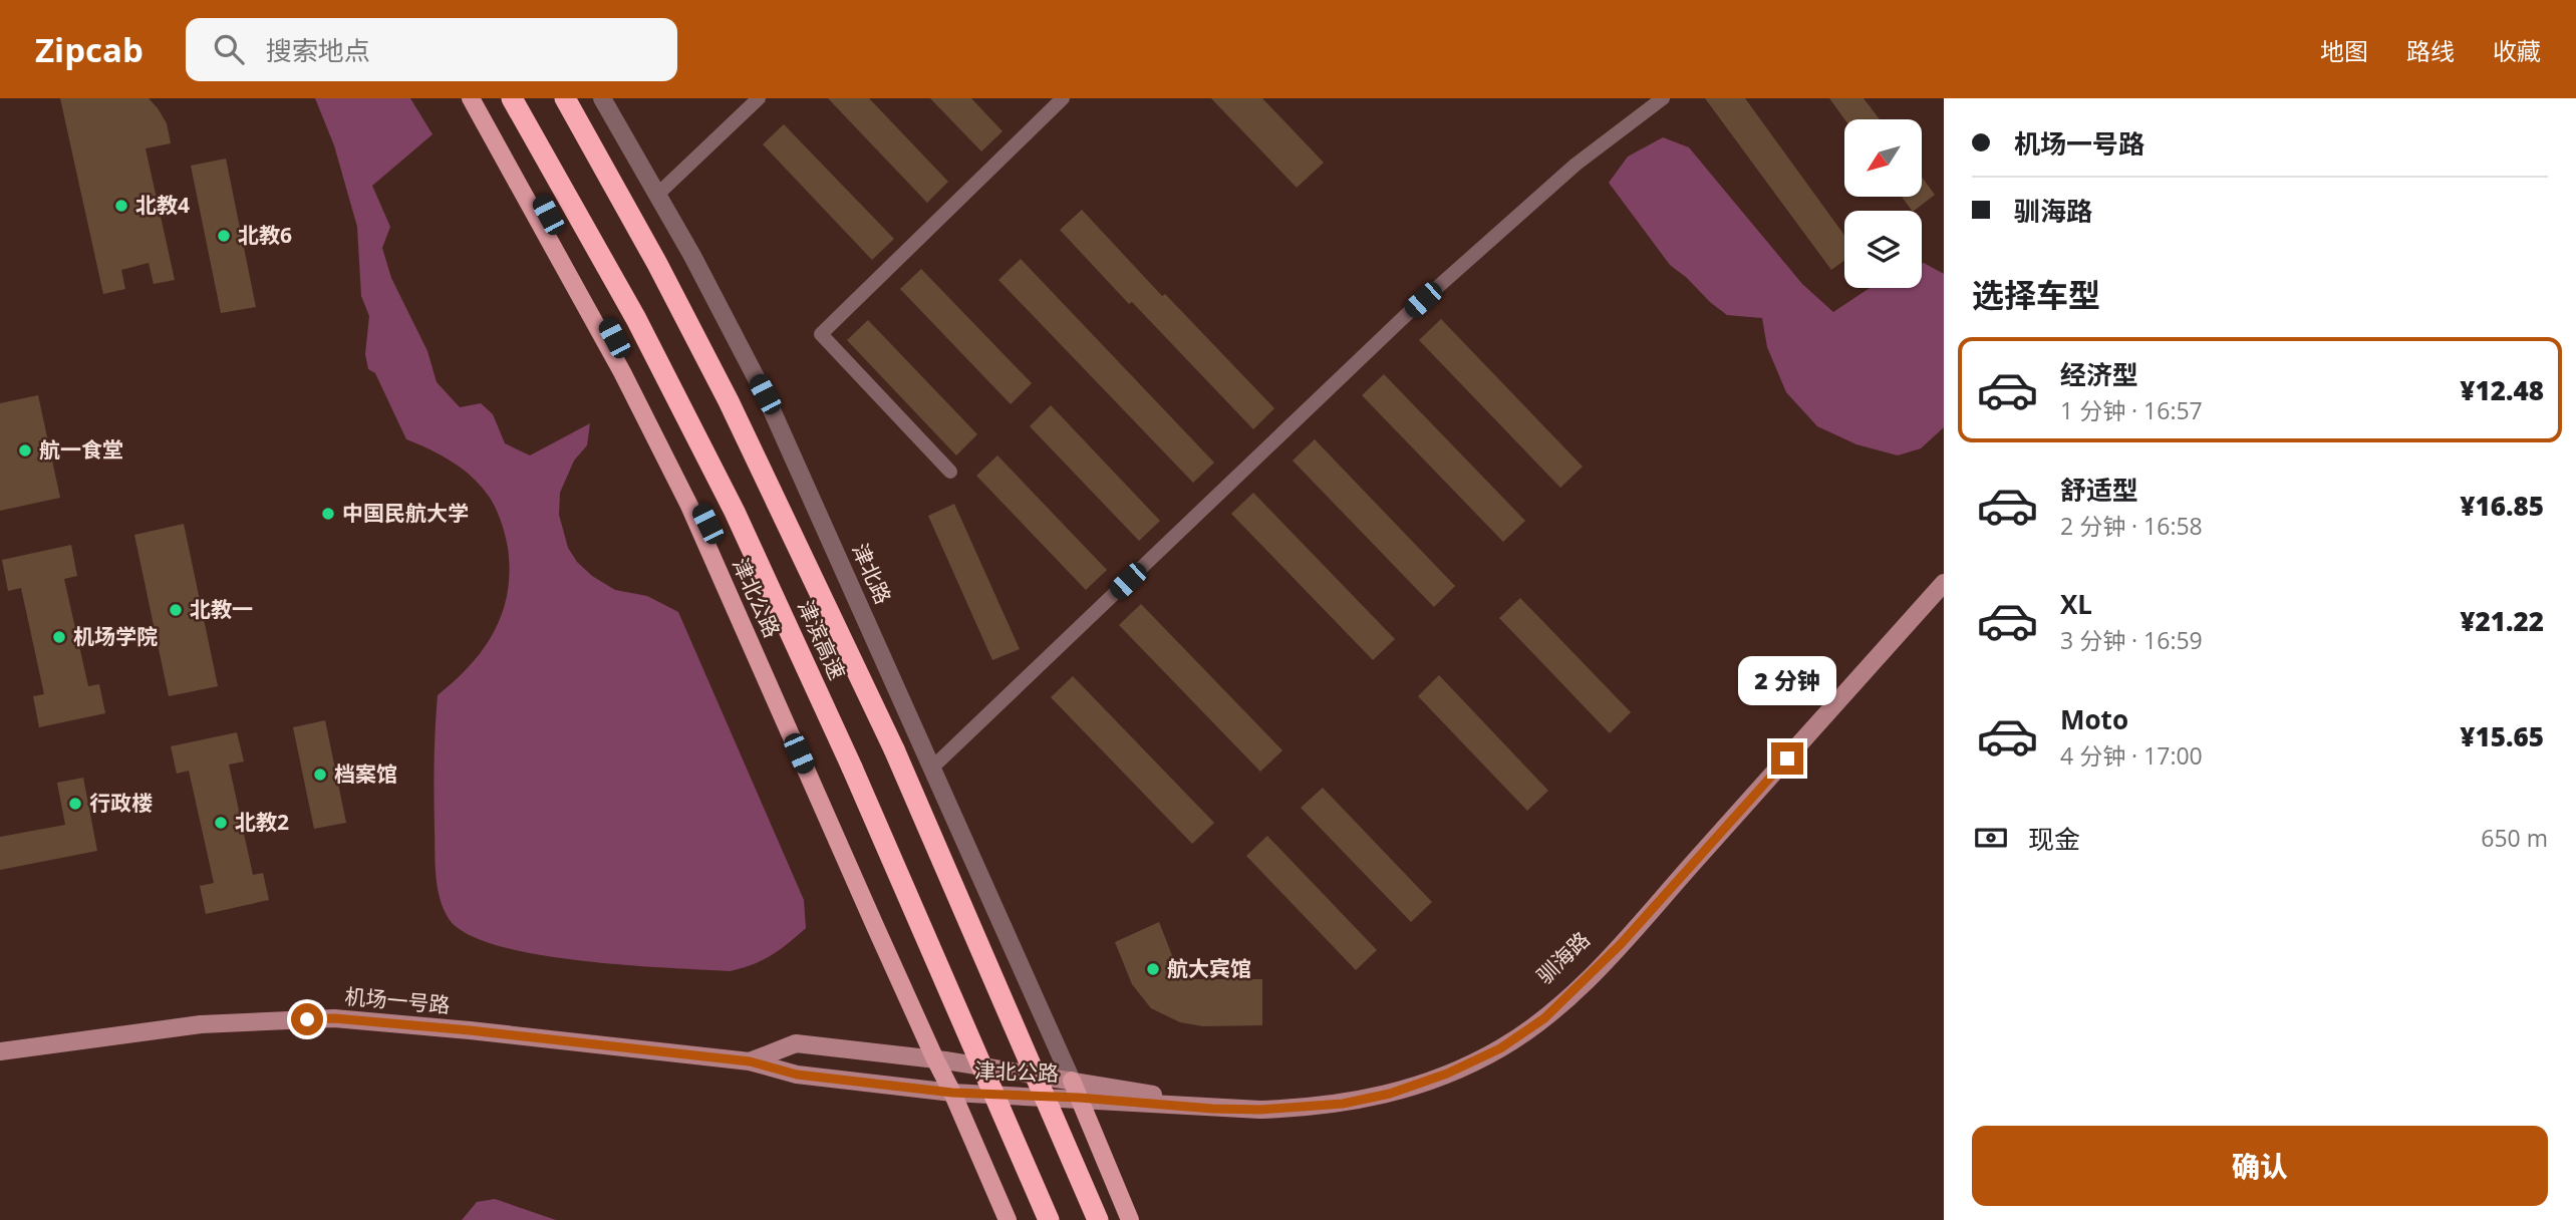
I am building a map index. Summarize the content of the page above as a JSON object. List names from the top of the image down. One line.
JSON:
{"streets":{"highway":["津滨高速"],"main road":["津北公路","驯海路","机场一号路"],"street":["津北路"]},"crossings":[["津北路","津北公路"],["津北路","驯海路"],["津北公路","驯海路"],["津北公路","机场一号路"]],"places":["北教4","北教6","航一食堂","中国民航大学","北教一","机场学院","档案馆","行政楼","北教2","航大宾馆"],"north":"bottom left","page":{"header":"Zipcab","search":"搜索地点","nav":["地图","路线","收藏"],"banner":["机场一号路","驯海路"],"heading":"选择车型","list":[{"name":"经济型","note":"1 分钟 · 16:57","value":"¥12.48"},{"name":"舒适型","note":"2 分钟 · 16:58","value":"¥16.85"},{"name":"XL","note":"3 分钟 · 16:59","value":"¥21.22"},{"name":"Moto","note":"4 分钟 · 17:00","value":"¥15.65"}],"bubble":"2 分钟","pay":["现金","650 m"],"buttons":"确认"}}
